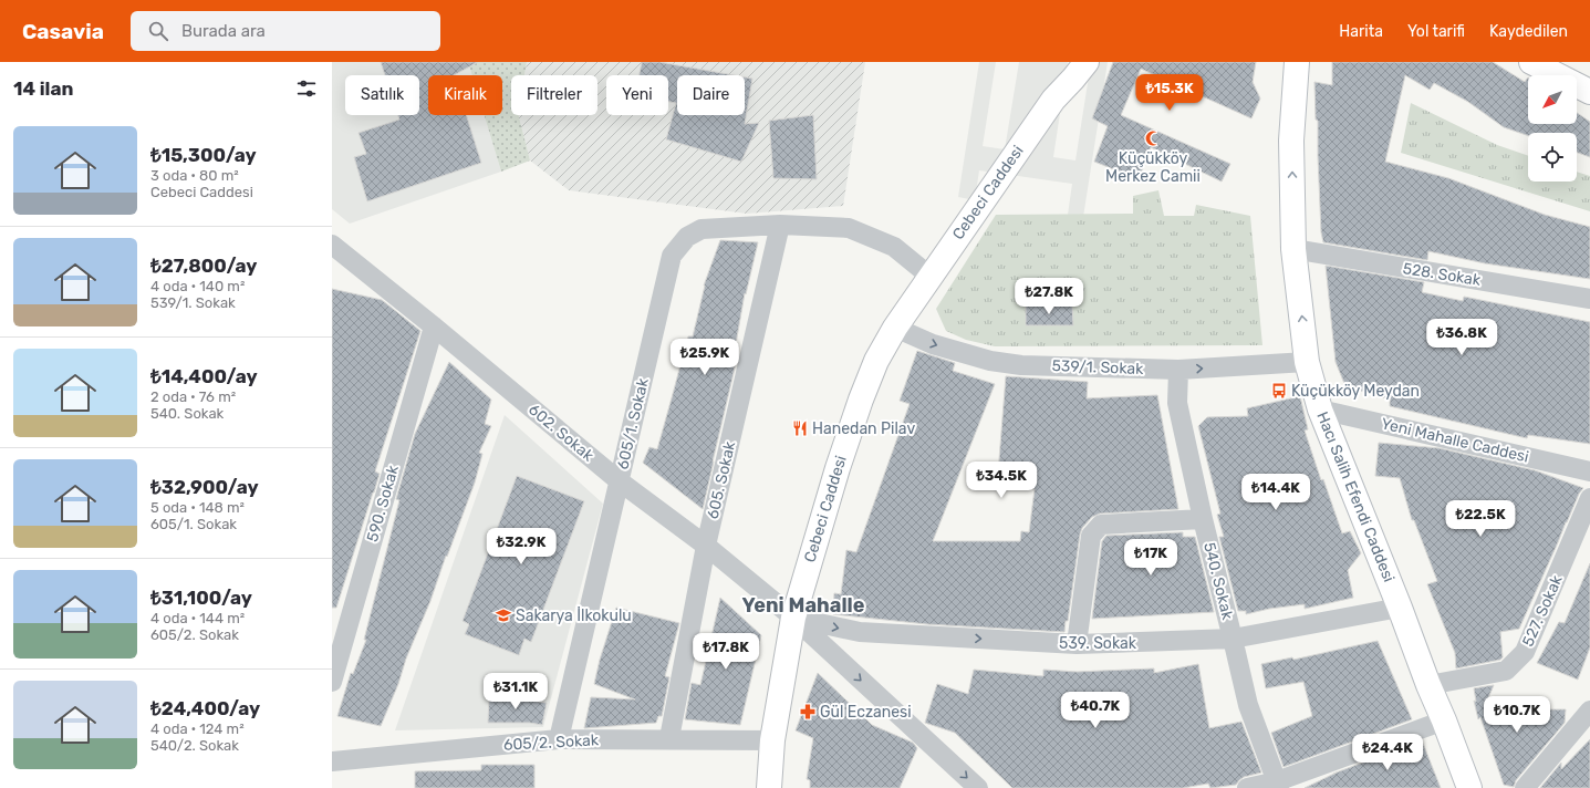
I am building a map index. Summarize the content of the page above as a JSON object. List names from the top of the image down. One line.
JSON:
{"streets":{"main road":["Cebeci Caddesi","Hacı Salih Efendi Caddesi"],"street":["528. Sokak","539/1. Sokak","605/1. Sokak","602. Sokak","Yeni Mahalle Caddesi","605. Sokak","590. Sokak","540. Sokak","527. Sokak","539. Sokak","605/2. Sokak"]},"crossings":[["Cebeci Caddesi","539/1. Sokak"],["Cebeci Caddesi","605/1. Sokak"],["Cebeci Caddesi","602. Sokak"],["Cebeci Caddesi","539. Sokak"],["Cebeci Caddesi","605/2. Sokak"],["528. Sokak","Hacı Salih Efendi Caddesi"],["539/1. Sokak","Hacı Salih Efendi Caddesi"],["539/1. Sokak","540. Sokak"],["605/1. Sokak","602. Sokak"],["605/1. Sokak","605. Sokak"],["605/1. Sokak","605/2. Sokak"],["602. Sokak","605. Sokak"],["602. Sokak","590. Sokak"],["602. Sokak","539. Sokak"],["Yeni Mahalle Caddesi","Hacı Salih Efendi Caddesi"],["605. Sokak","605/2. Sokak"],["Hacı Salih Efendi Caddesi","527. Sokak"],["Hacı Salih Efendi Caddesi","539. Sokak"],["540. Sokak","539. Sokak"]],"one_way":["539/1. Sokak","Hacı Salih Efendi Caddesi","539. Sokak"],"districts":["Yeni Mahalle"],"places":{"mosque":["Küçükköy Merkez Camii"],"bus stop":["Küçükköy Meydan"],"restaurant":["Hanedan Pilav"],"school or university":["Sakarya İlkokulu"],"pharmacy":["Gül Eczanesi"]},"north":"bottom left","page":{"header":"Casavia","search":"Burada ara","nav":["Harita","Yol tarifi","Kaydedilen"],"heading":"14 ilan","price":["₺15.3K","₺27.8K","₺36.8K","₺25.9K","₺34.5K","₺14.4K","₺22.5K","₺32.9K","₺17K","₺17.8K","₺31.1K","₺40.7K","₺10.7K","₺24.4K"],"chip":["Satılık","Kiralık","Filtreler","Yeni","Daire"],"list":[{"name":"₺15,300/ay","note":"3 oda · 80 m² · Cebeci Caddesi"},{"name":"₺27,800/ay","note":"4 oda · 140 m² · 539/1. Sokak"},{"name":"₺14,400/ay","note":"2 oda · 76 m² · 540. Sokak"},{"name":"₺32,900/ay","note":"5 oda · 148 m² · 605/1. Sokak"},{"name":"₺31,100/ay","note":"4 oda · 144 m² · 605/2. Sokak"},{"name":"₺24,400/ay","note":"4 oda · 124 m² · 540/2. Sokak"}]}}
